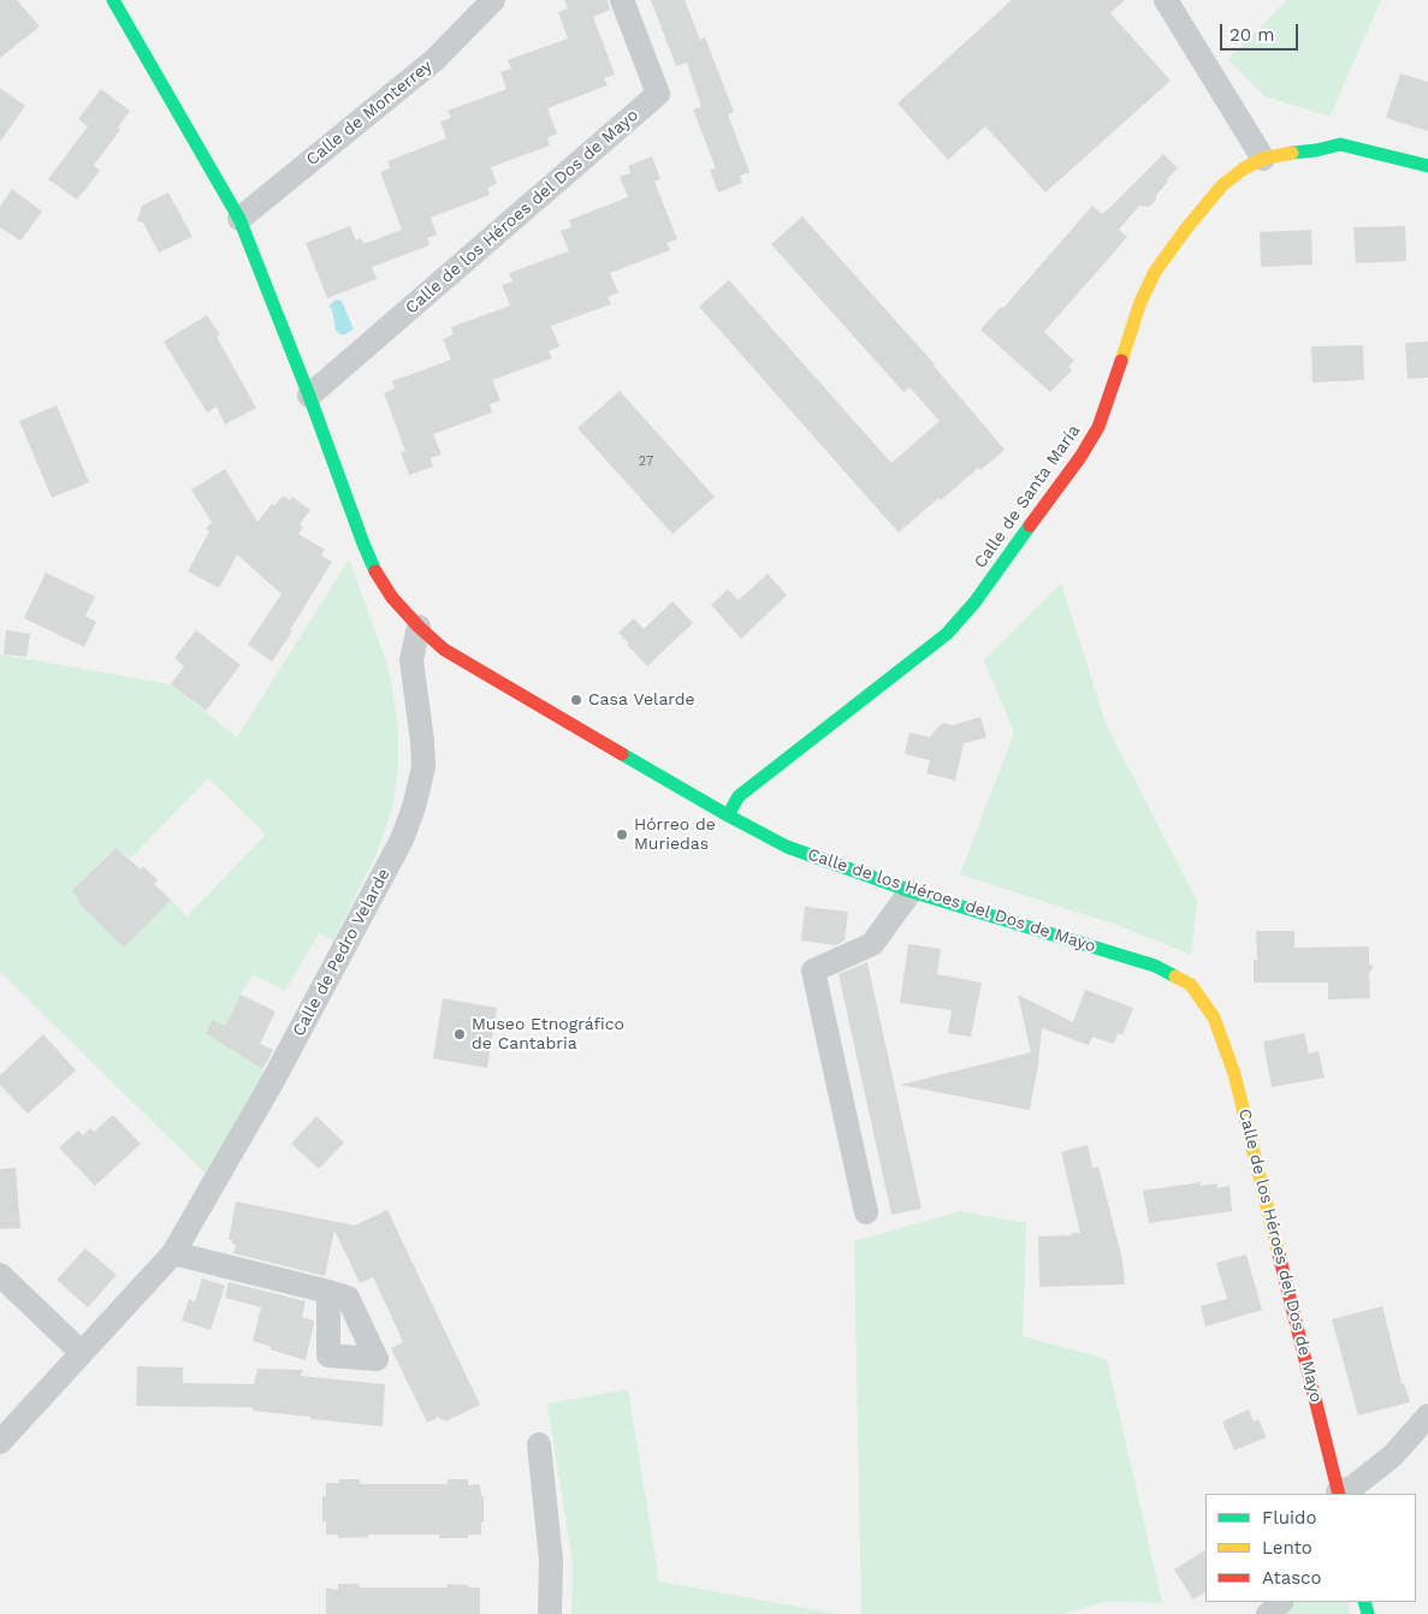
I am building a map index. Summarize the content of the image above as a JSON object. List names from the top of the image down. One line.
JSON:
{"streets":{"street":["Calle de Monterrey","Calle de los Héroes del Dos de Mayo","Calle de Santa María","Calle de Pedro Velarde"]},"crossings":[["Calle de Monterrey","Calle de los Héroes del Dos de Mayo"],["Calle de los Héroes del Dos de Mayo","Calle de Santa María"],["Calle de los Héroes del Dos de Mayo","Calle de Pedro Velarde"]],"places":["Casa Velarde","Hórreo de Muriedas","Museo Etnográfico de Cantabria"],"house_numbers":["27"],"legend":["Fluido","Lento","Atasco"],"scale_bar":"20 m"}
